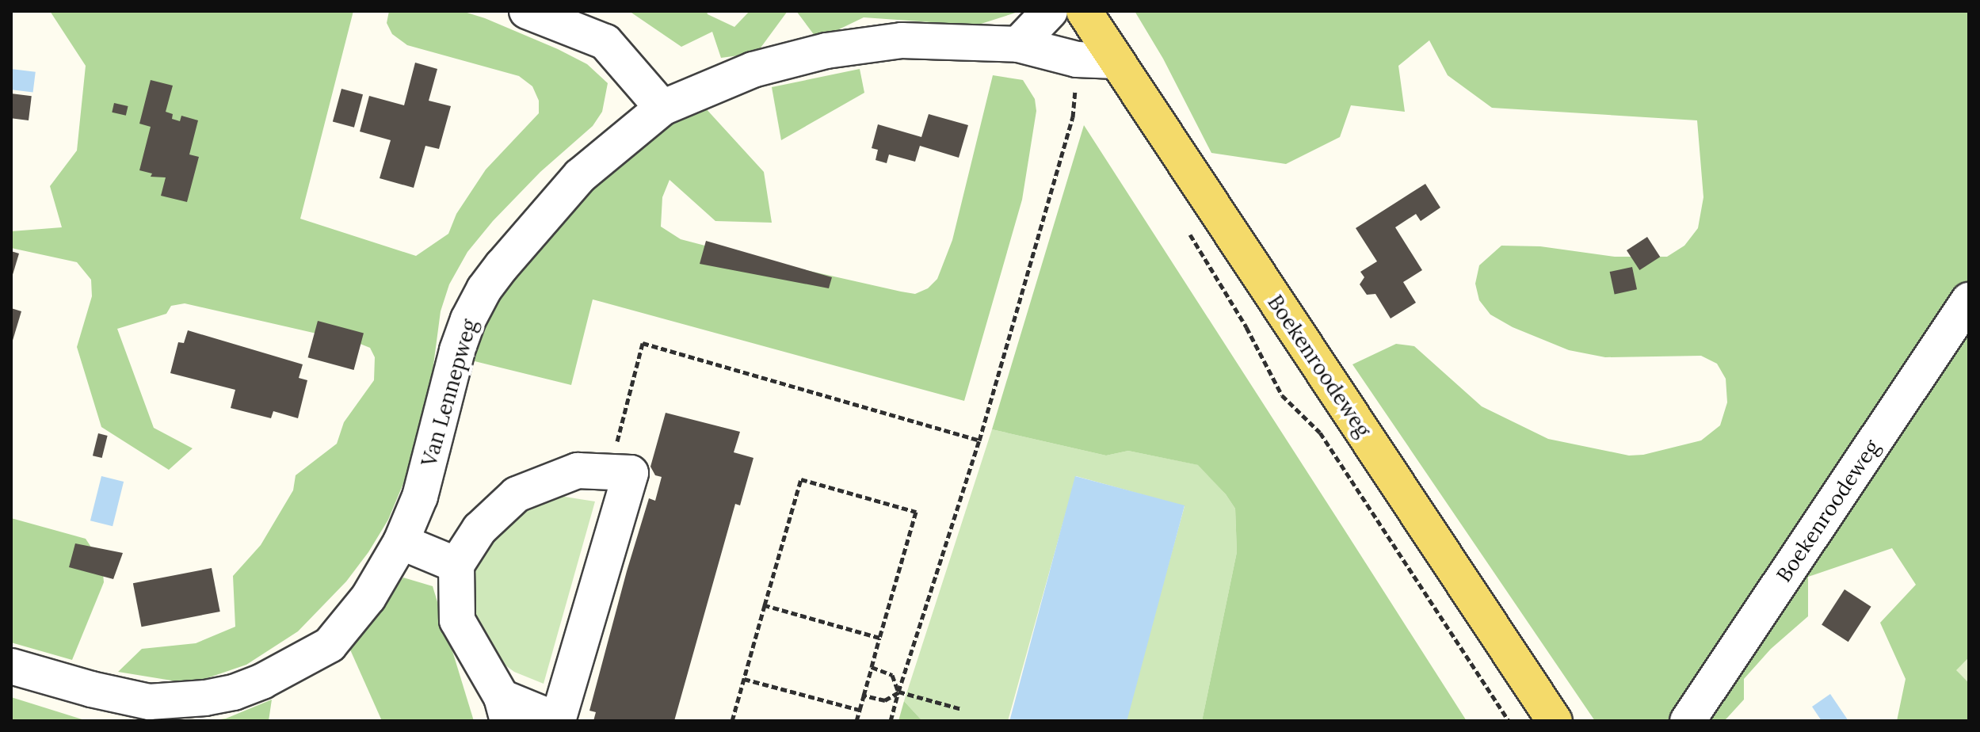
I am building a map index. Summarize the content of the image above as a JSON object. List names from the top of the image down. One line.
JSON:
{"streets":{"main road":["Boekenroodeweg"],"street":["Van Lennepweg"]},"crossings":[["Boekenroodeweg","Van Lennepweg"]]}
